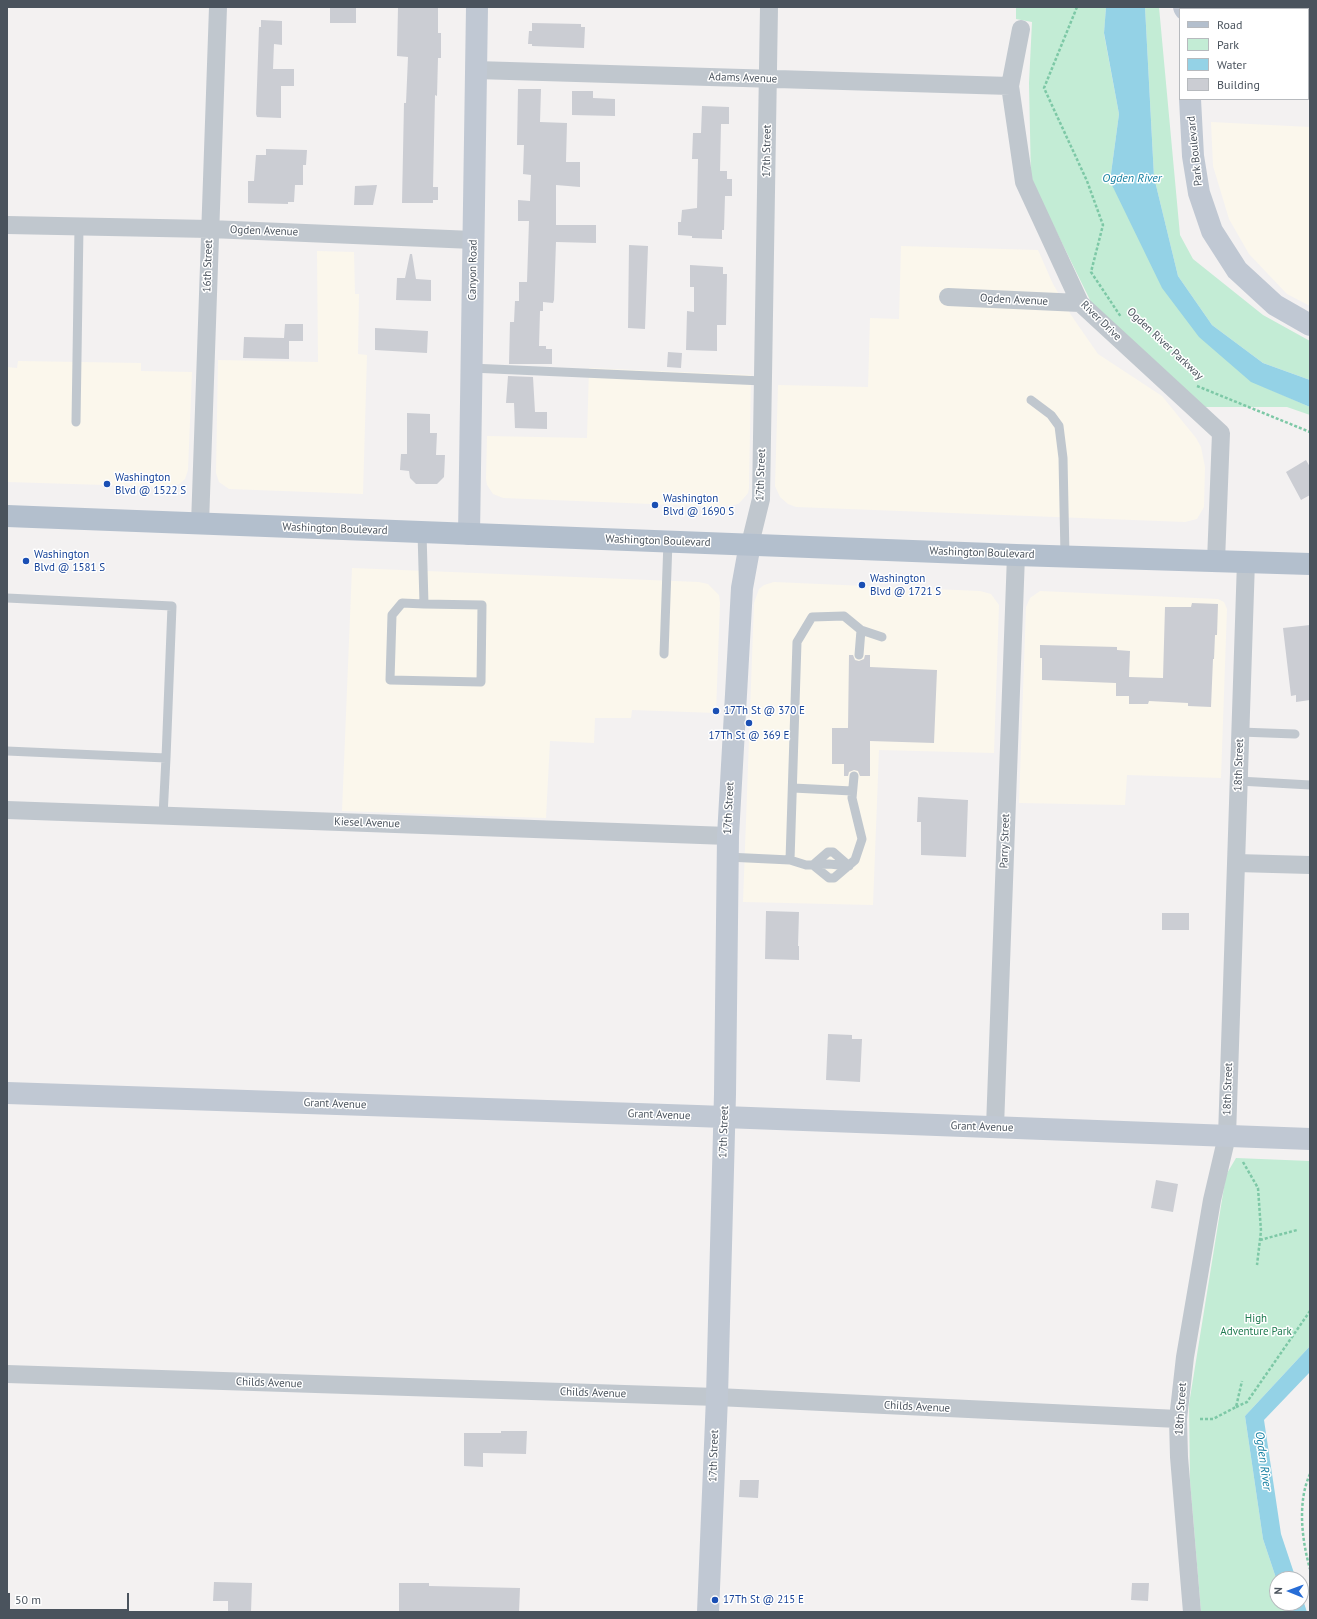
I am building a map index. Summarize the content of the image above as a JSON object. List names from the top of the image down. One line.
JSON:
{"streets":{"main road":["Washington Boulevard"],"street":["Adams Avenue","17th Street","Park Boulevard","Ogden Avenue","16th Street","Canyon Road","River Drive","18th Street","Kiesel Avenue","Parry Street","Grant Avenue","Childs Avenue"],"path":["Ogden River Parkway"]},"crossings":[["Adams Avenue","17th Street"],["Adams Avenue","Canyon Road"],["Adams Avenue","River Drive"],["17th Street","Washington Boulevard"],["17th Street","Kiesel Avenue"],["17th Street","Grant Avenue"],["17th Street","Childs Avenue"],["Ogden Avenue","16th Street"],["Ogden Avenue","Canyon Road"],["Ogden Avenue","River Drive"],["16th Street","Washington Boulevard"],["Canyon Road","Washington Boulevard"],["River Drive","Washington Boulevard"],["Washington Boulevard","18th Street"],["Washington Boulevard","Parry Street"],["18th Street","Grant Avenue"],["18th Street","Childs Avenue"],["Parry Street","Grant Avenue"]],"water":["Ogden River"],"parks":["High Adventure Park"],"places":["Washington Blvd @ 1522 S","Washington Blvd @ 1690 S","Washington Blvd @ 1581 S","Washington Blvd @ 1721 S","17Th St @ 370 E","17Th St @ 369 E","17Th St @ 215 E"],"legend":["Road","Park","Water","Building"],"scale_bar":"50 m","north":"left"}
